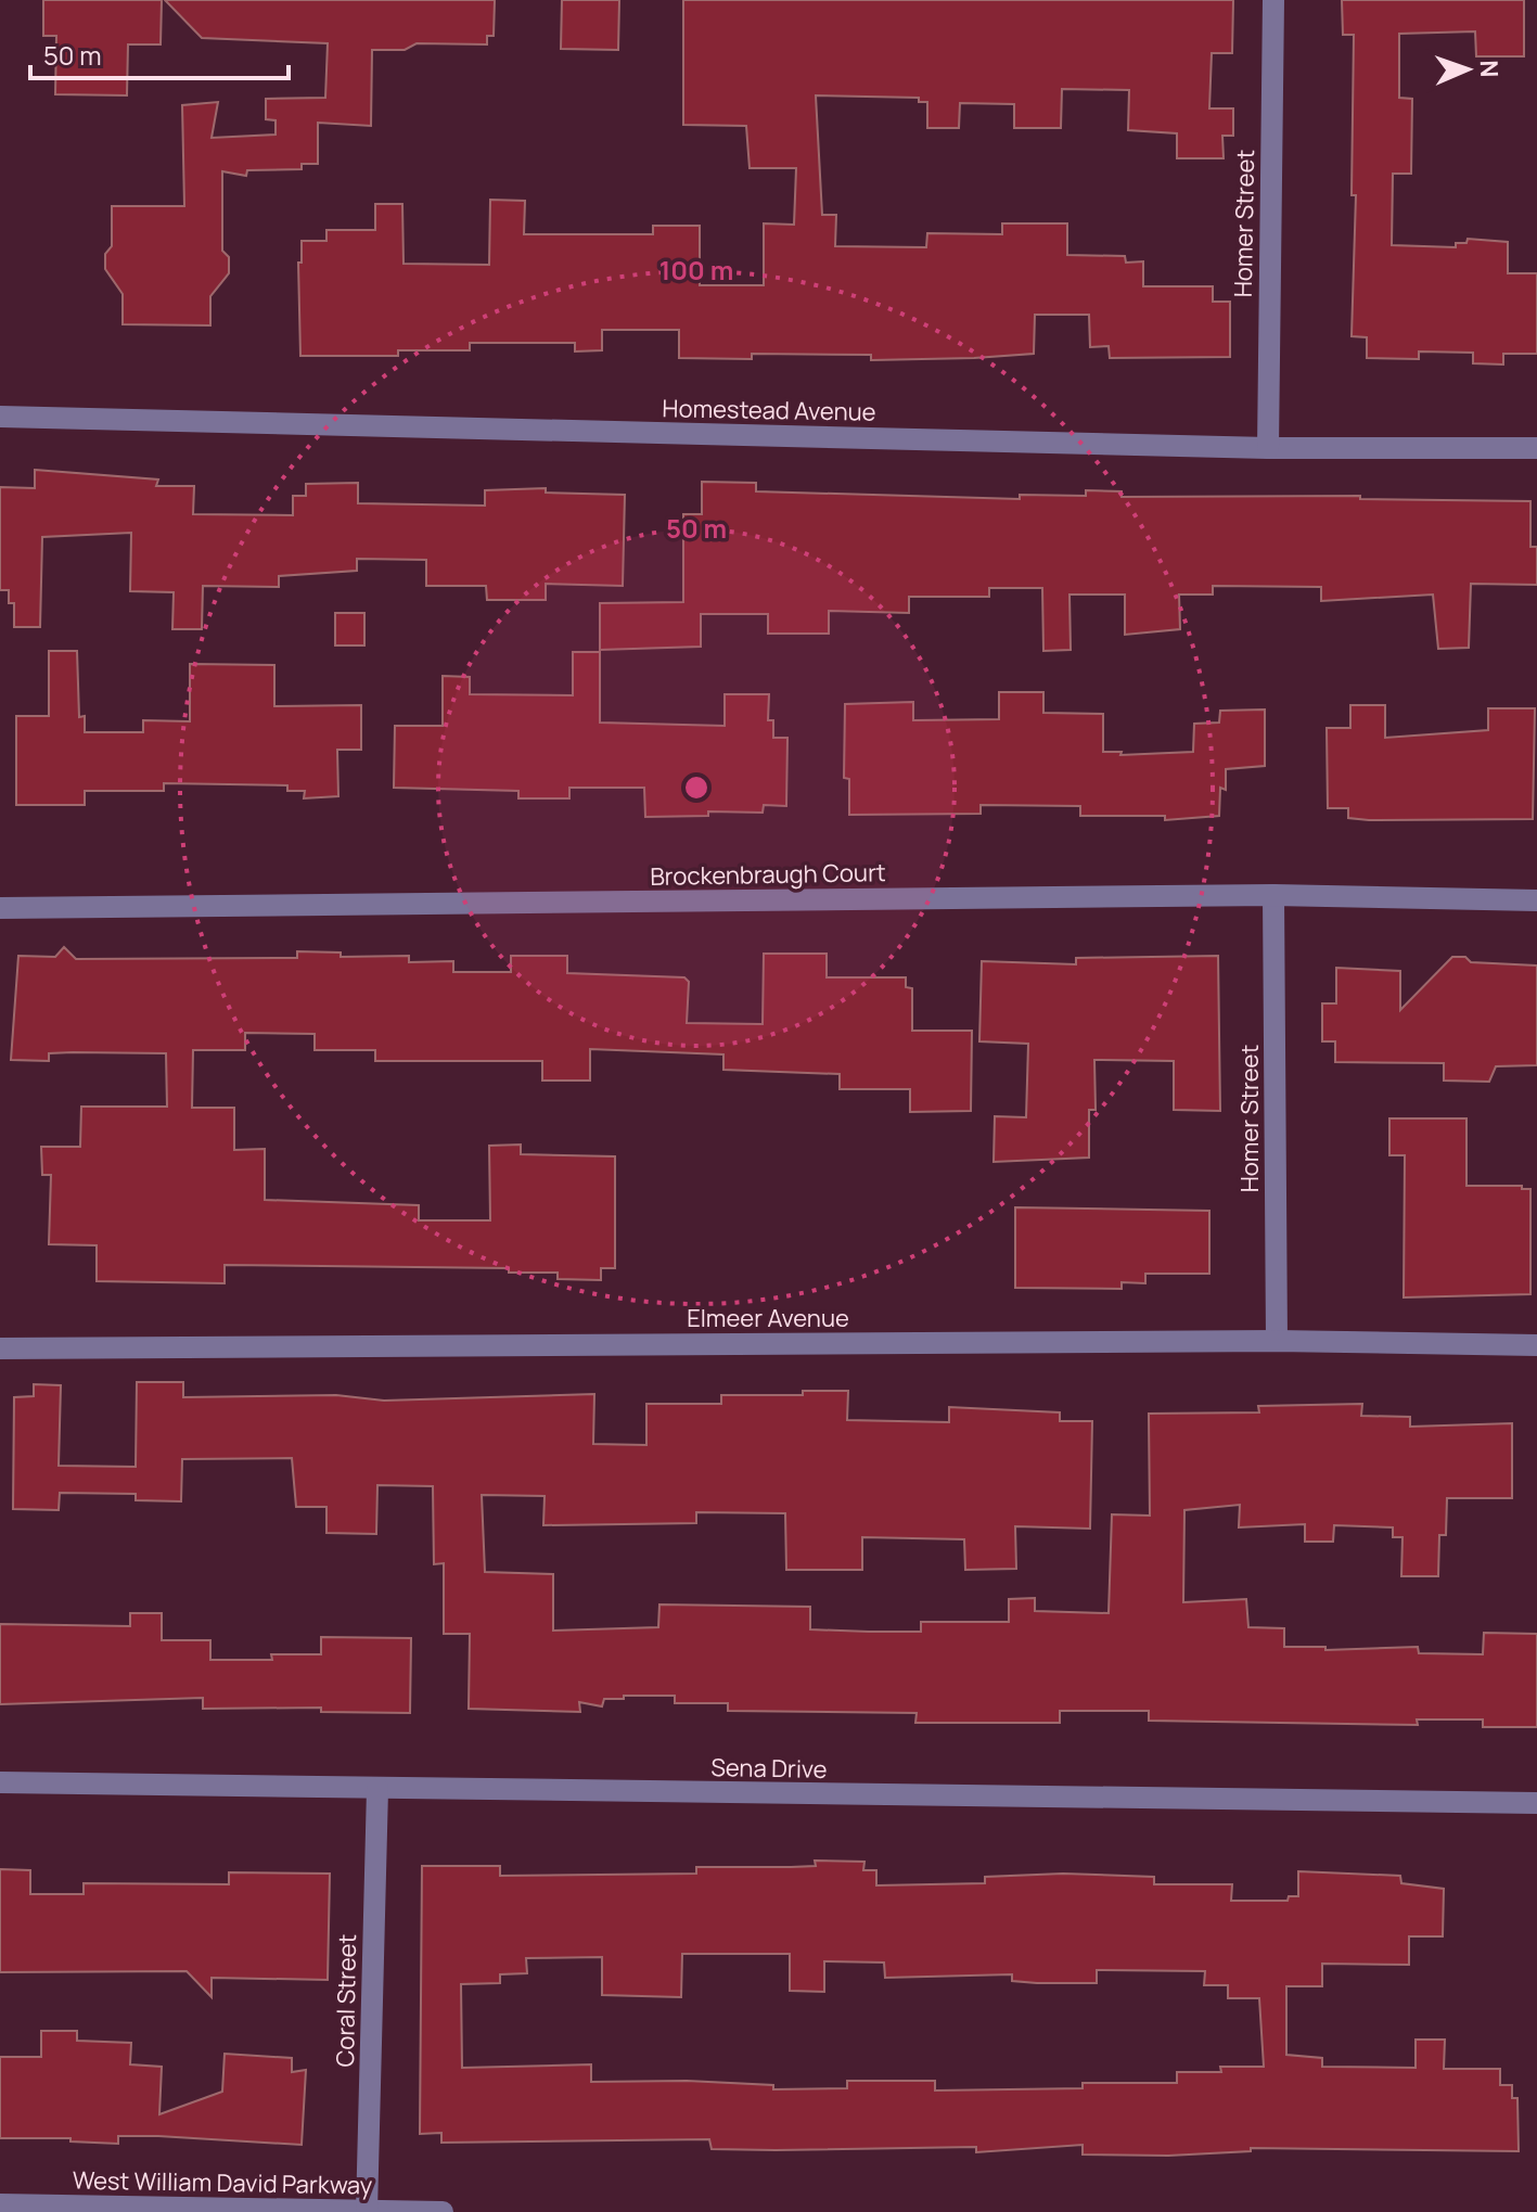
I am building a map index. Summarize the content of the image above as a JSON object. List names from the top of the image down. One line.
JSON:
{"streets":{"street":["Homer Street","Homestead Avenue","Brockenbraugh Court","Elmeer Avenue","Sena Drive","Coral Street","West William David Parkway"]},"crossings":[["Homer Street","Homestead Avenue"],["Homer Street","Brockenbraugh Court"],["Homer Street","Elmeer Avenue"],["Sena Drive","Coral Street"],["Coral Street","West William David Parkway"]],"scale_bar":"50 m","north":"right","rings":["100 m","50 m"]}
